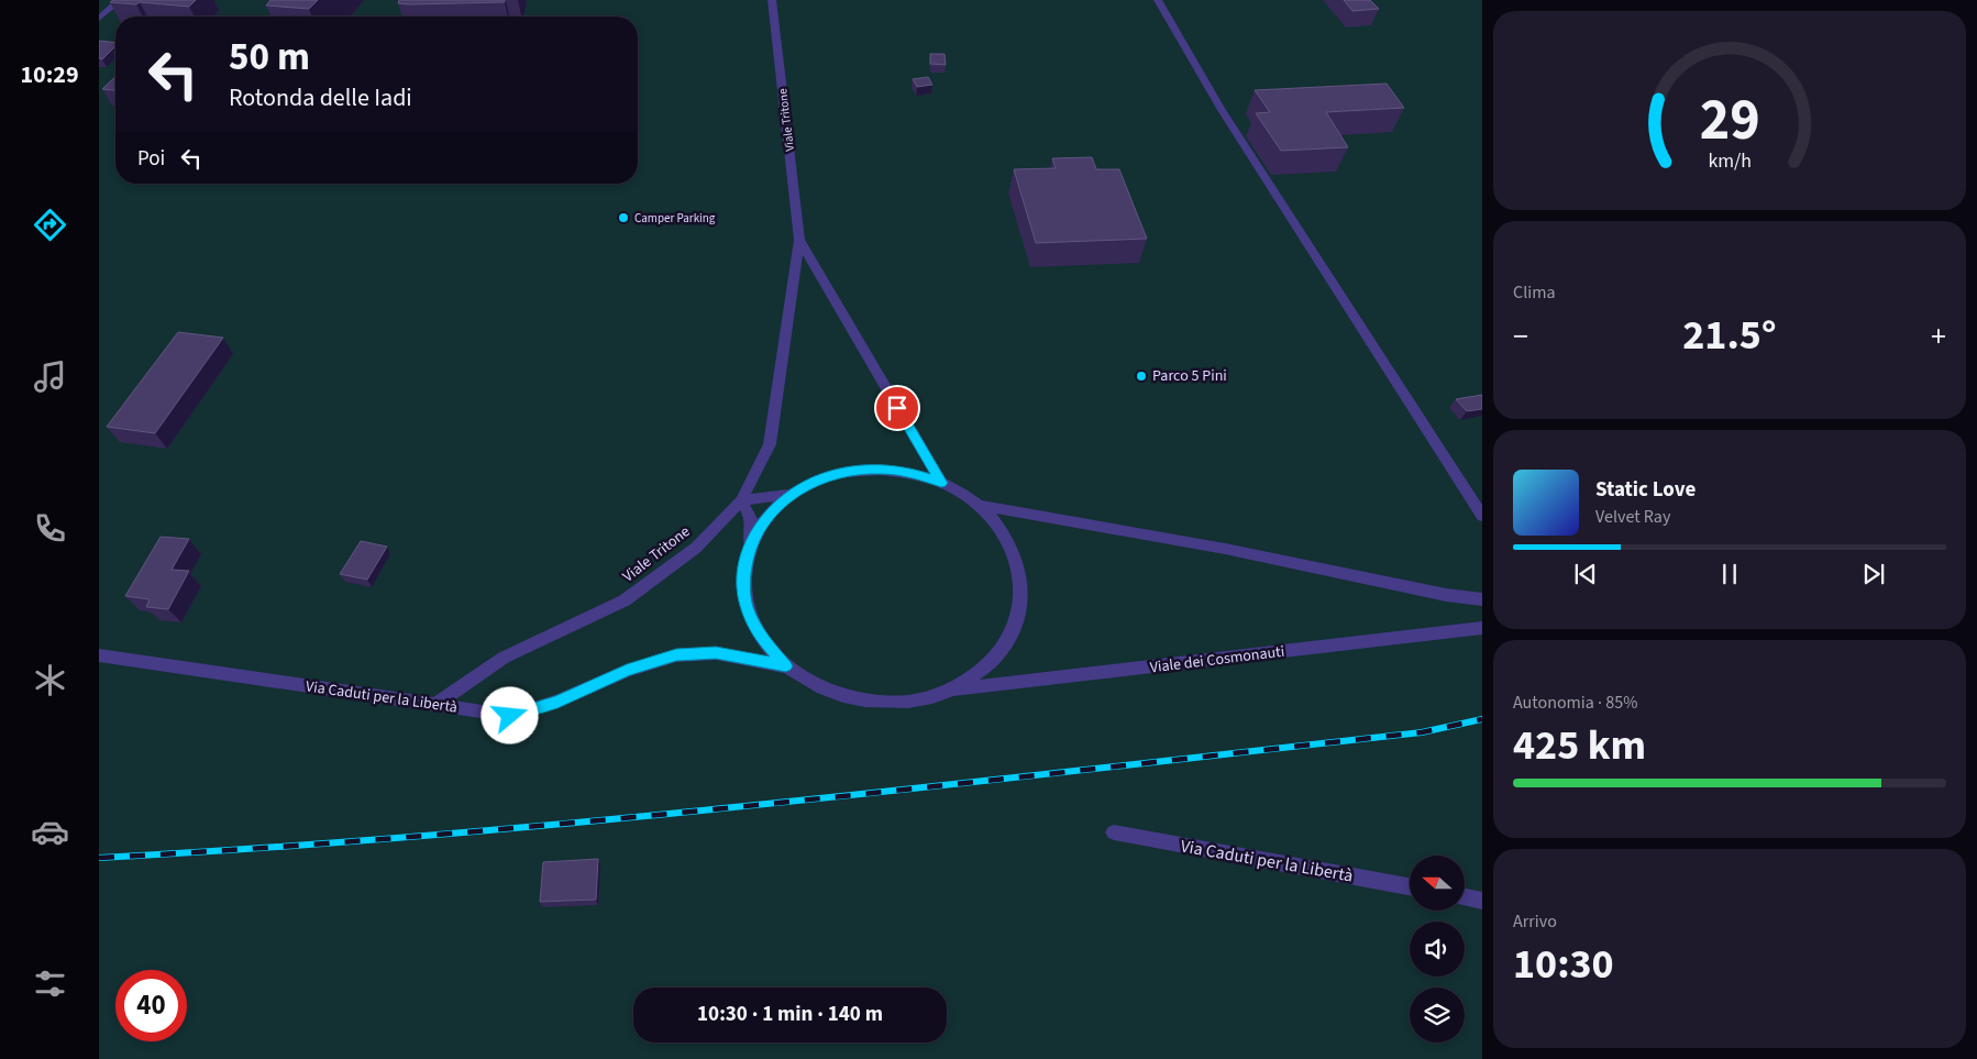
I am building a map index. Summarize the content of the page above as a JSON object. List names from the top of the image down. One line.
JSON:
{"streets":{"street":["Viale Tritone","Viale dei Cosmonauti","Via Caduti per la Libertà"]},"crossings":[["Viale Tritone","Via Caduti per la Libertà"]],"places":["Camper Parking","Parco 5 Pini"],"north":"left","page":{"tabs":"10:29","turn":["50 m","Rotonda delle Iadi"],"then":"Poi","tile":["Clima",["Autonomia · 85%","425 km"],["Arrivo","10:30"]],"heat":["−","21.5°","+"],"song":["Static Love","Velvet Ray"],"limit":"40","trip":"10:30 · 1 min · 140 m","gauge":["29","km/h"]}}
